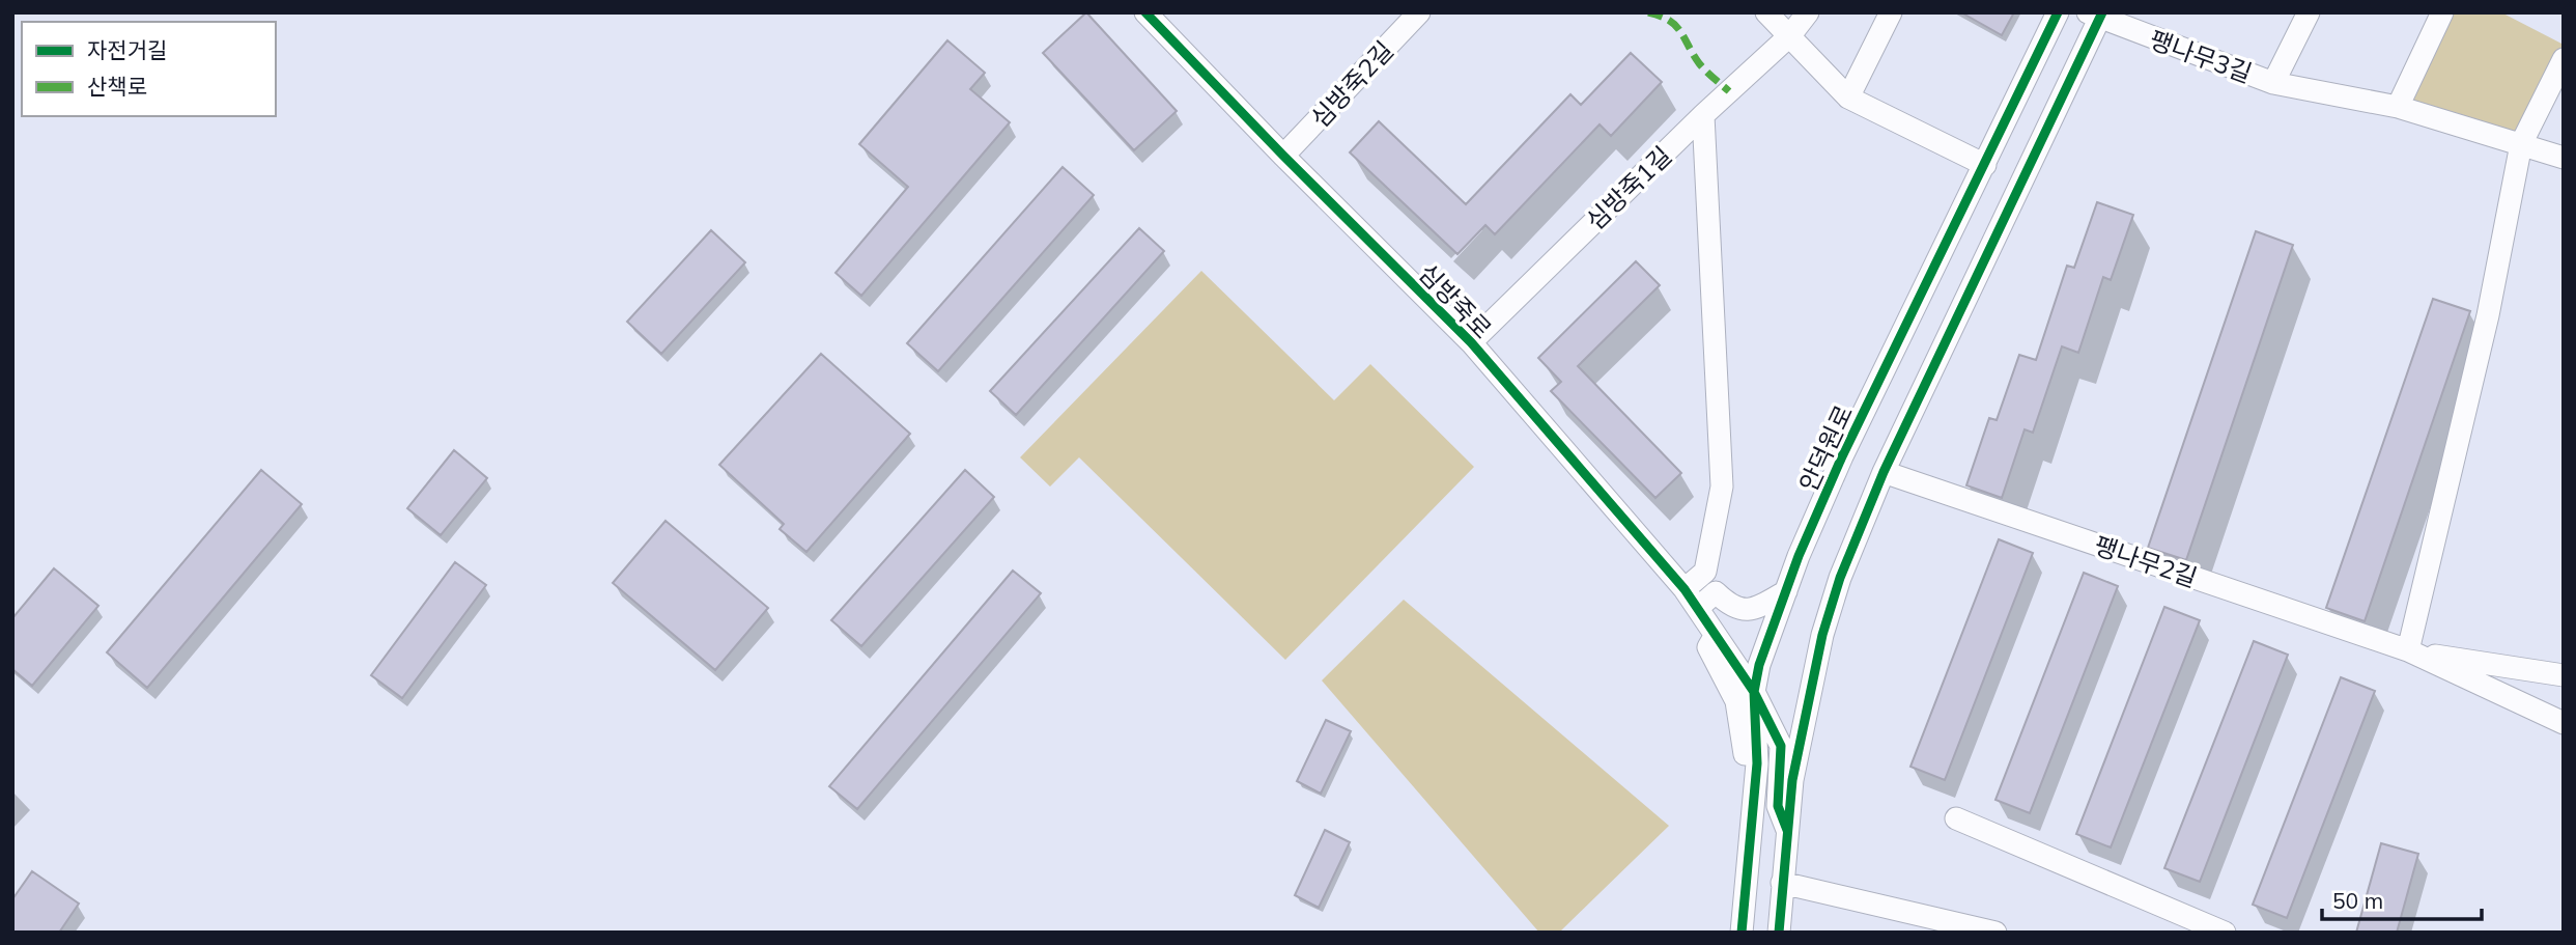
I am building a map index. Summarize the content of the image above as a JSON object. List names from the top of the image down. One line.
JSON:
{"streets":{"street":["팽나무3길","심방죽2길","심방죽1길","심방죽로","안덕원로","팽나무2길"]},"crossings":[["심방죽2길","심방죽로"],["심방죽1길","심방죽로"],["심방죽로","안덕원로"]],"legend":["자전거길","산책로"],"scale_bar":"50 m"}
